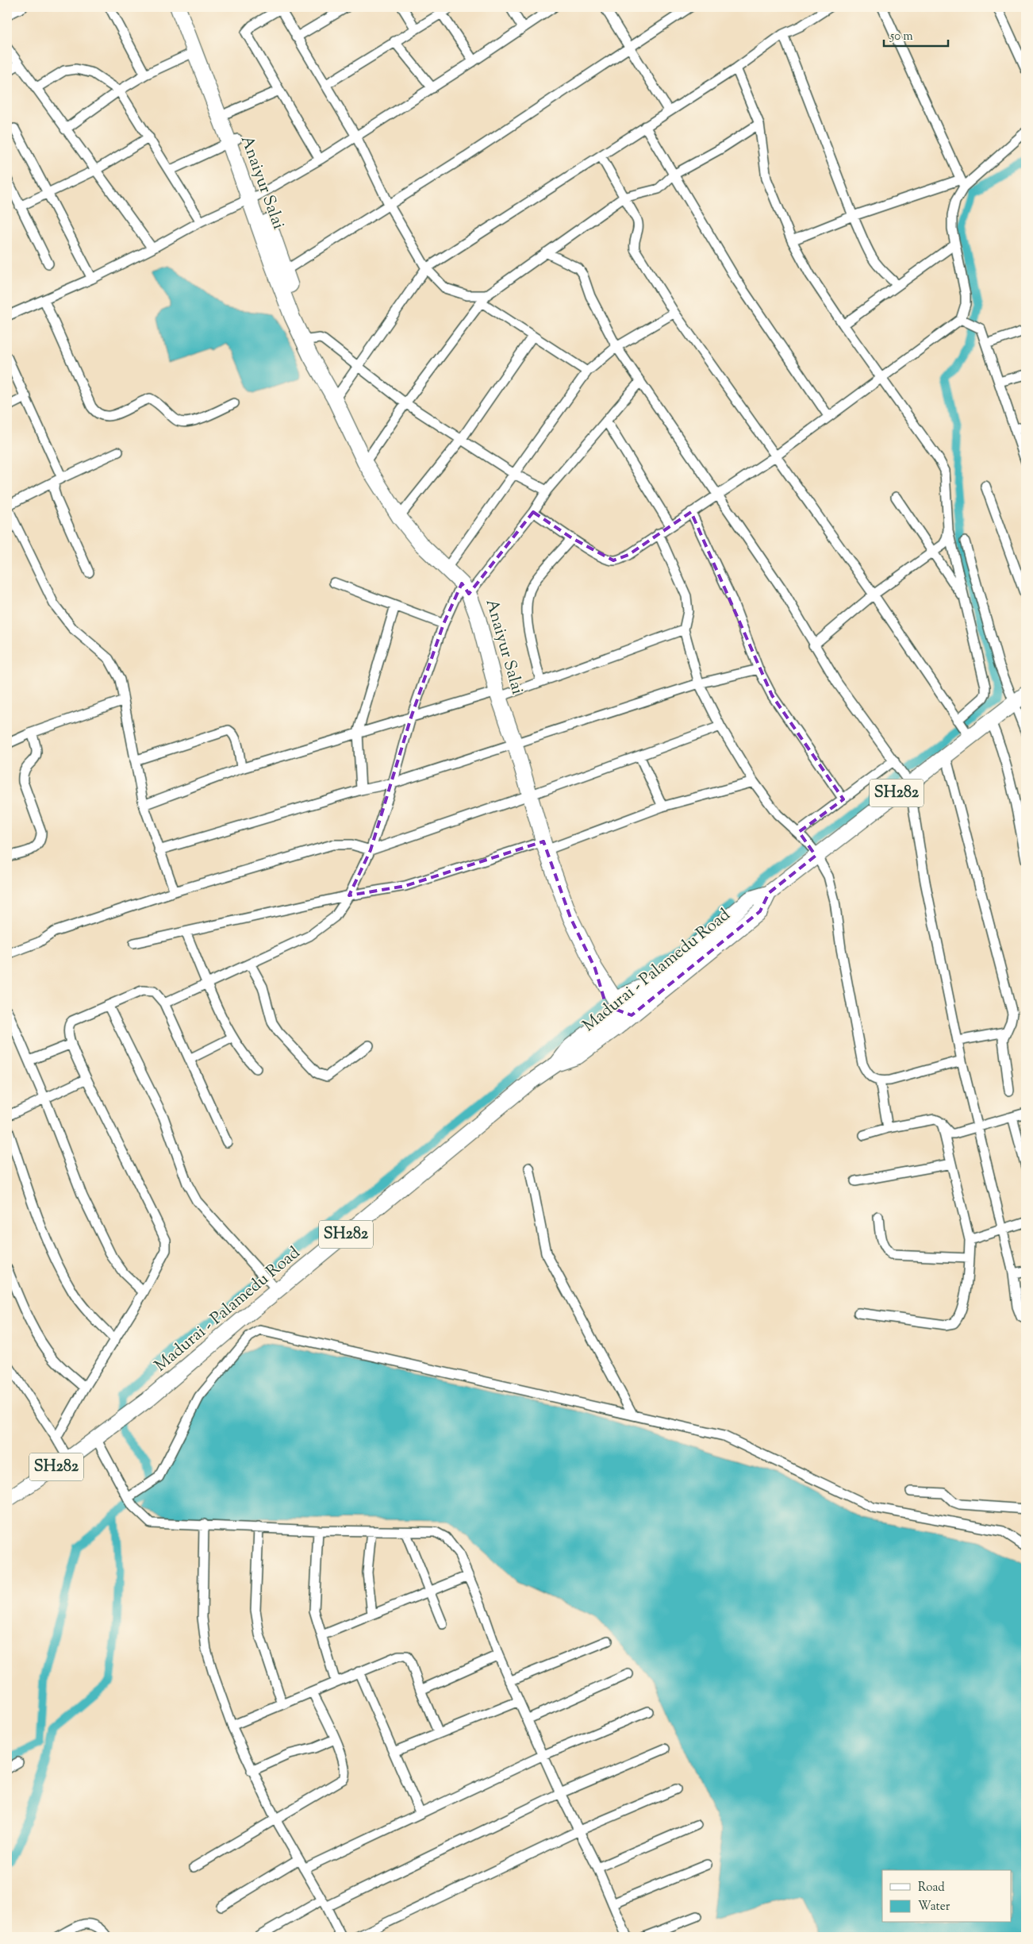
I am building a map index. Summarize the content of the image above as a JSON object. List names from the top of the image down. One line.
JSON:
{"streets":{"main road":["Anaiyur Salai","SH282","Madurai - Palamedu Road"]},"crossings":[["Anaiyur Salai","Madurai - Palamedu Road"]],"legend":["Road","Water"],"scale_bar":"50 m"}
